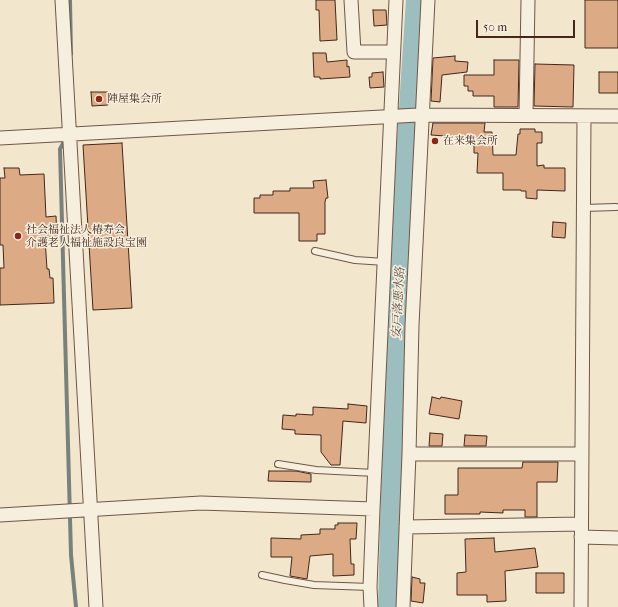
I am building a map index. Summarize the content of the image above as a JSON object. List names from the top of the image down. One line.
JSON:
{"water":["安戸落悪水路"],"places":["陣屋集会所","在来集会所","社会福祉法人椿寿会 介護老人福祉施設良宝園"],"scale_bar":"50 m"}
